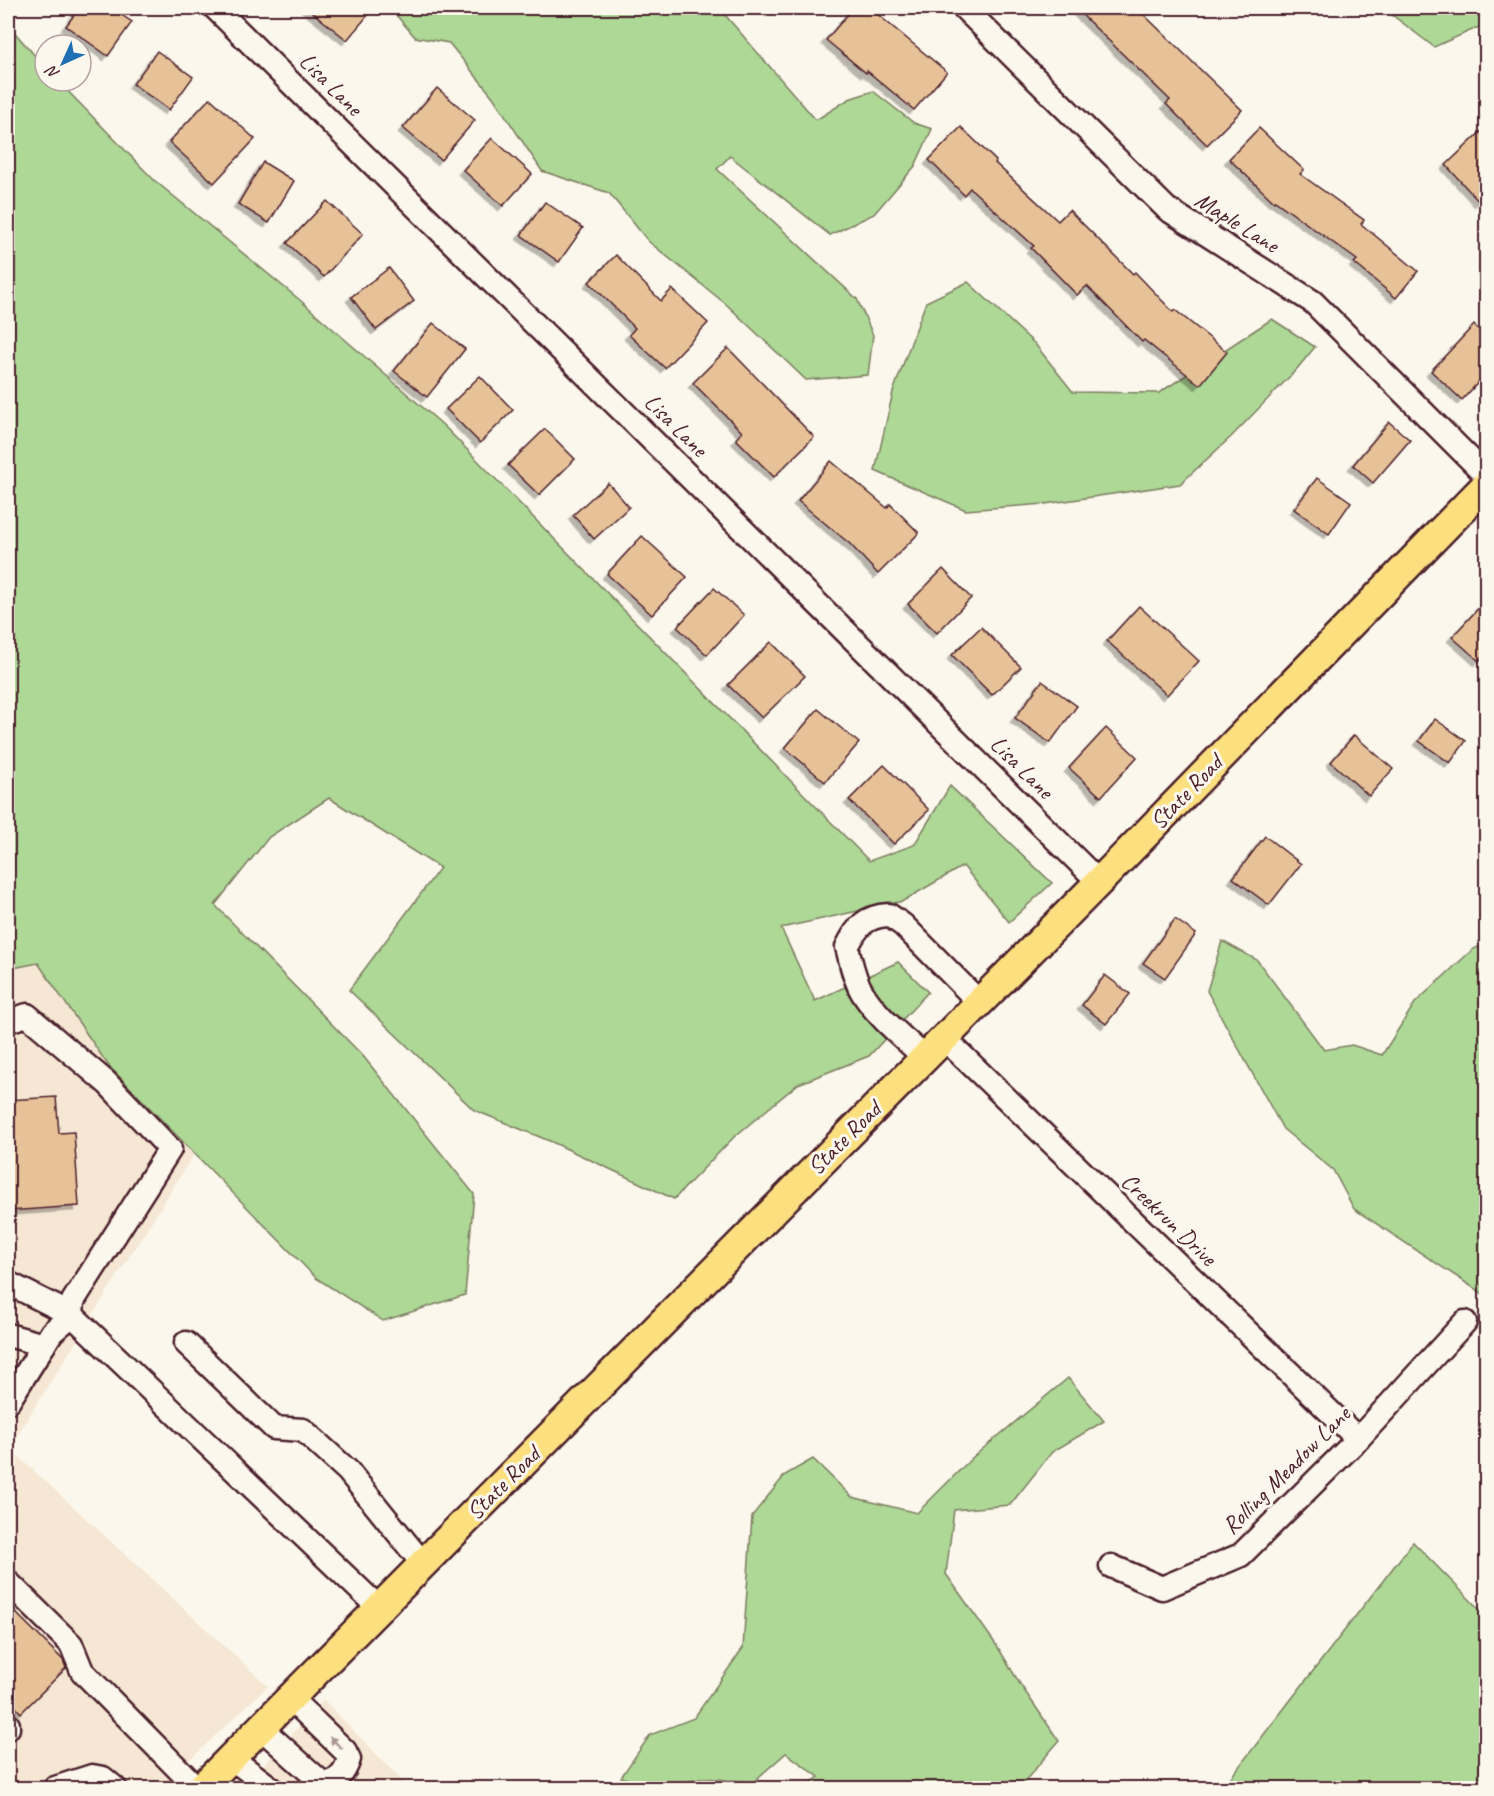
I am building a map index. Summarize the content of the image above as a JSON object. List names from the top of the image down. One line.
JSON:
{"streets":{"main road":["State Road"],"street":["Lisa Lane","Maple Lane","Creekrun Drive","Rolling Meadow Lane"]},"crossings":[["Lisa Lane","State Road"],["State Road","Creekrun Drive"],["Creekrun Drive","Rolling Meadow Lane"]],"north":"bottom left"}
